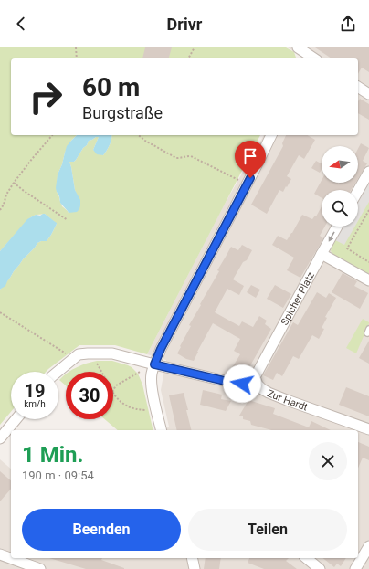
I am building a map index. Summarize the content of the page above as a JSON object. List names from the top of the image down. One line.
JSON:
{"streets":{"street":["Spicher Platz","Zur Hardt"]},"crossings":[["Spicher Platz","Zur Hardt"]],"north":"left","page":{"header":"Drivr","turn":["60 m","Burgstraße"],"speed":"19 km/h","limit":"30","heading":["1 Min.","190 m · 09:54"],"buttons":["Beenden","Teilen"]}}
